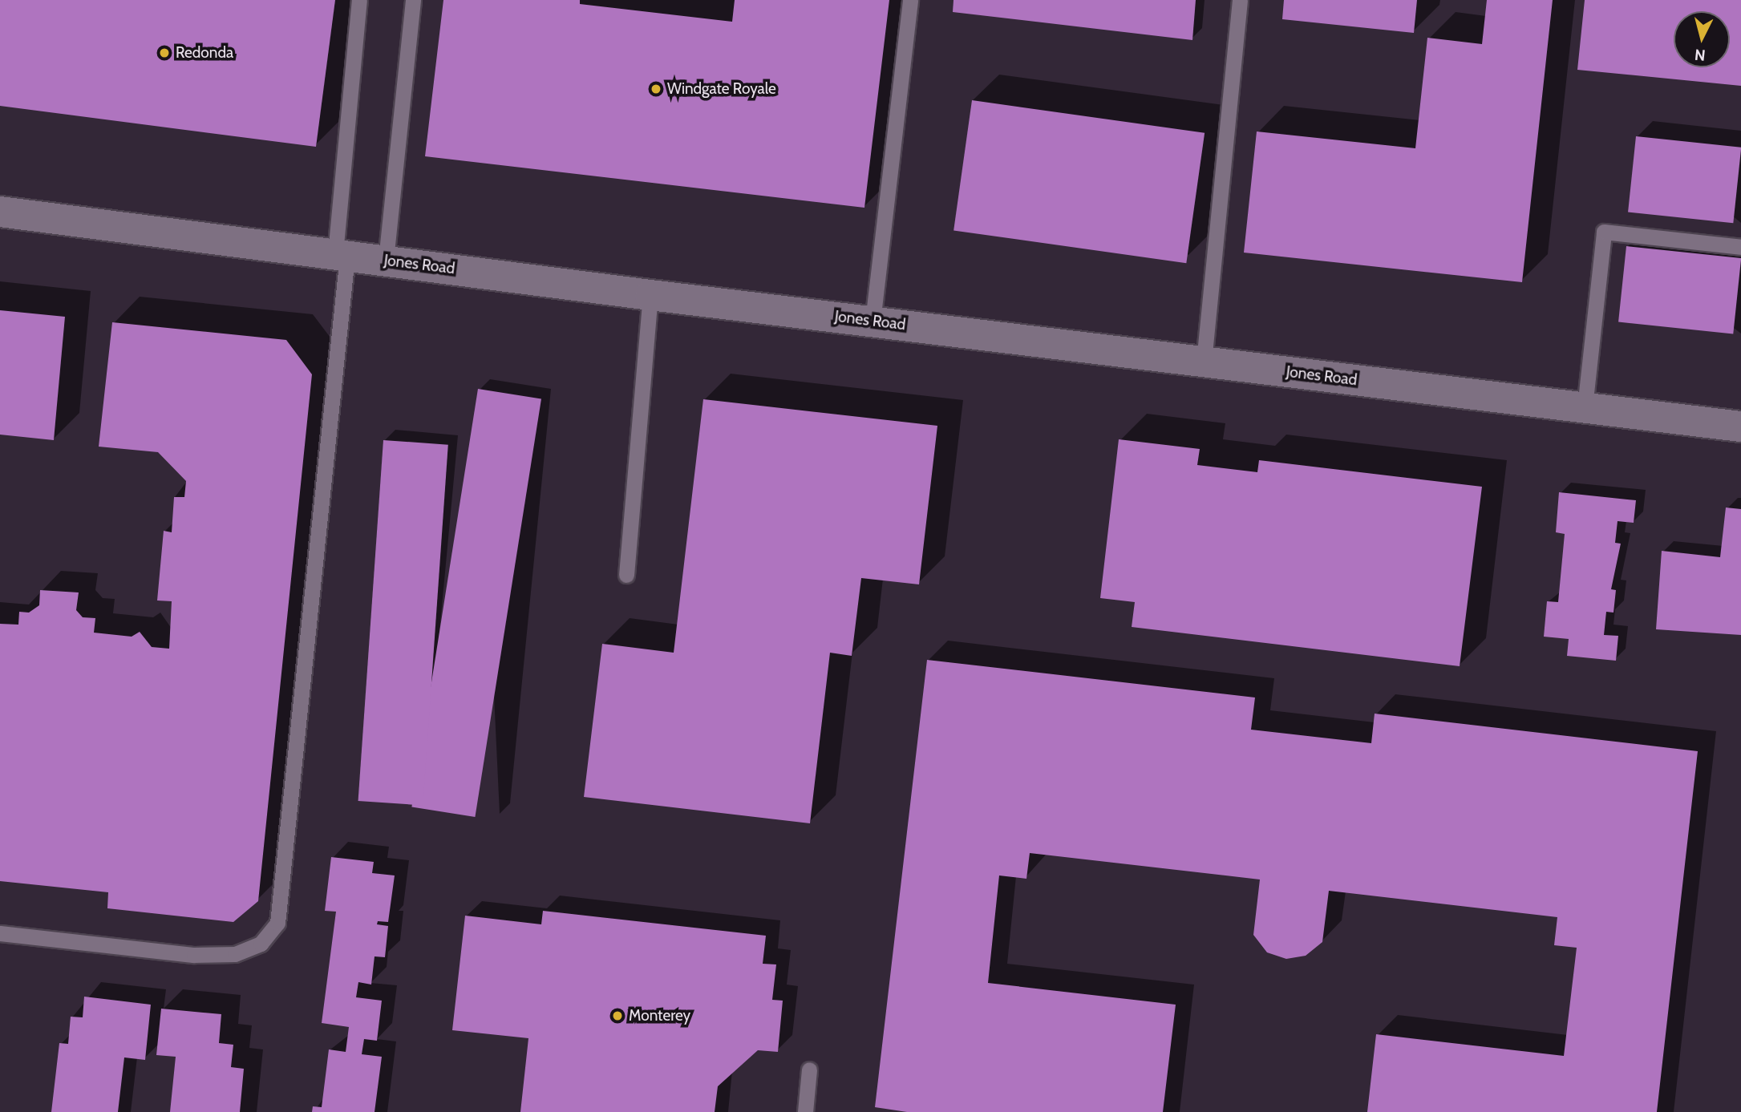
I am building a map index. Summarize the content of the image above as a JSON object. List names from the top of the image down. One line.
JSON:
{"streets":{"street":["Jones Road"]},"places":["Redonda","Windgate Royale","Monterey"],"north":"bottom"}
